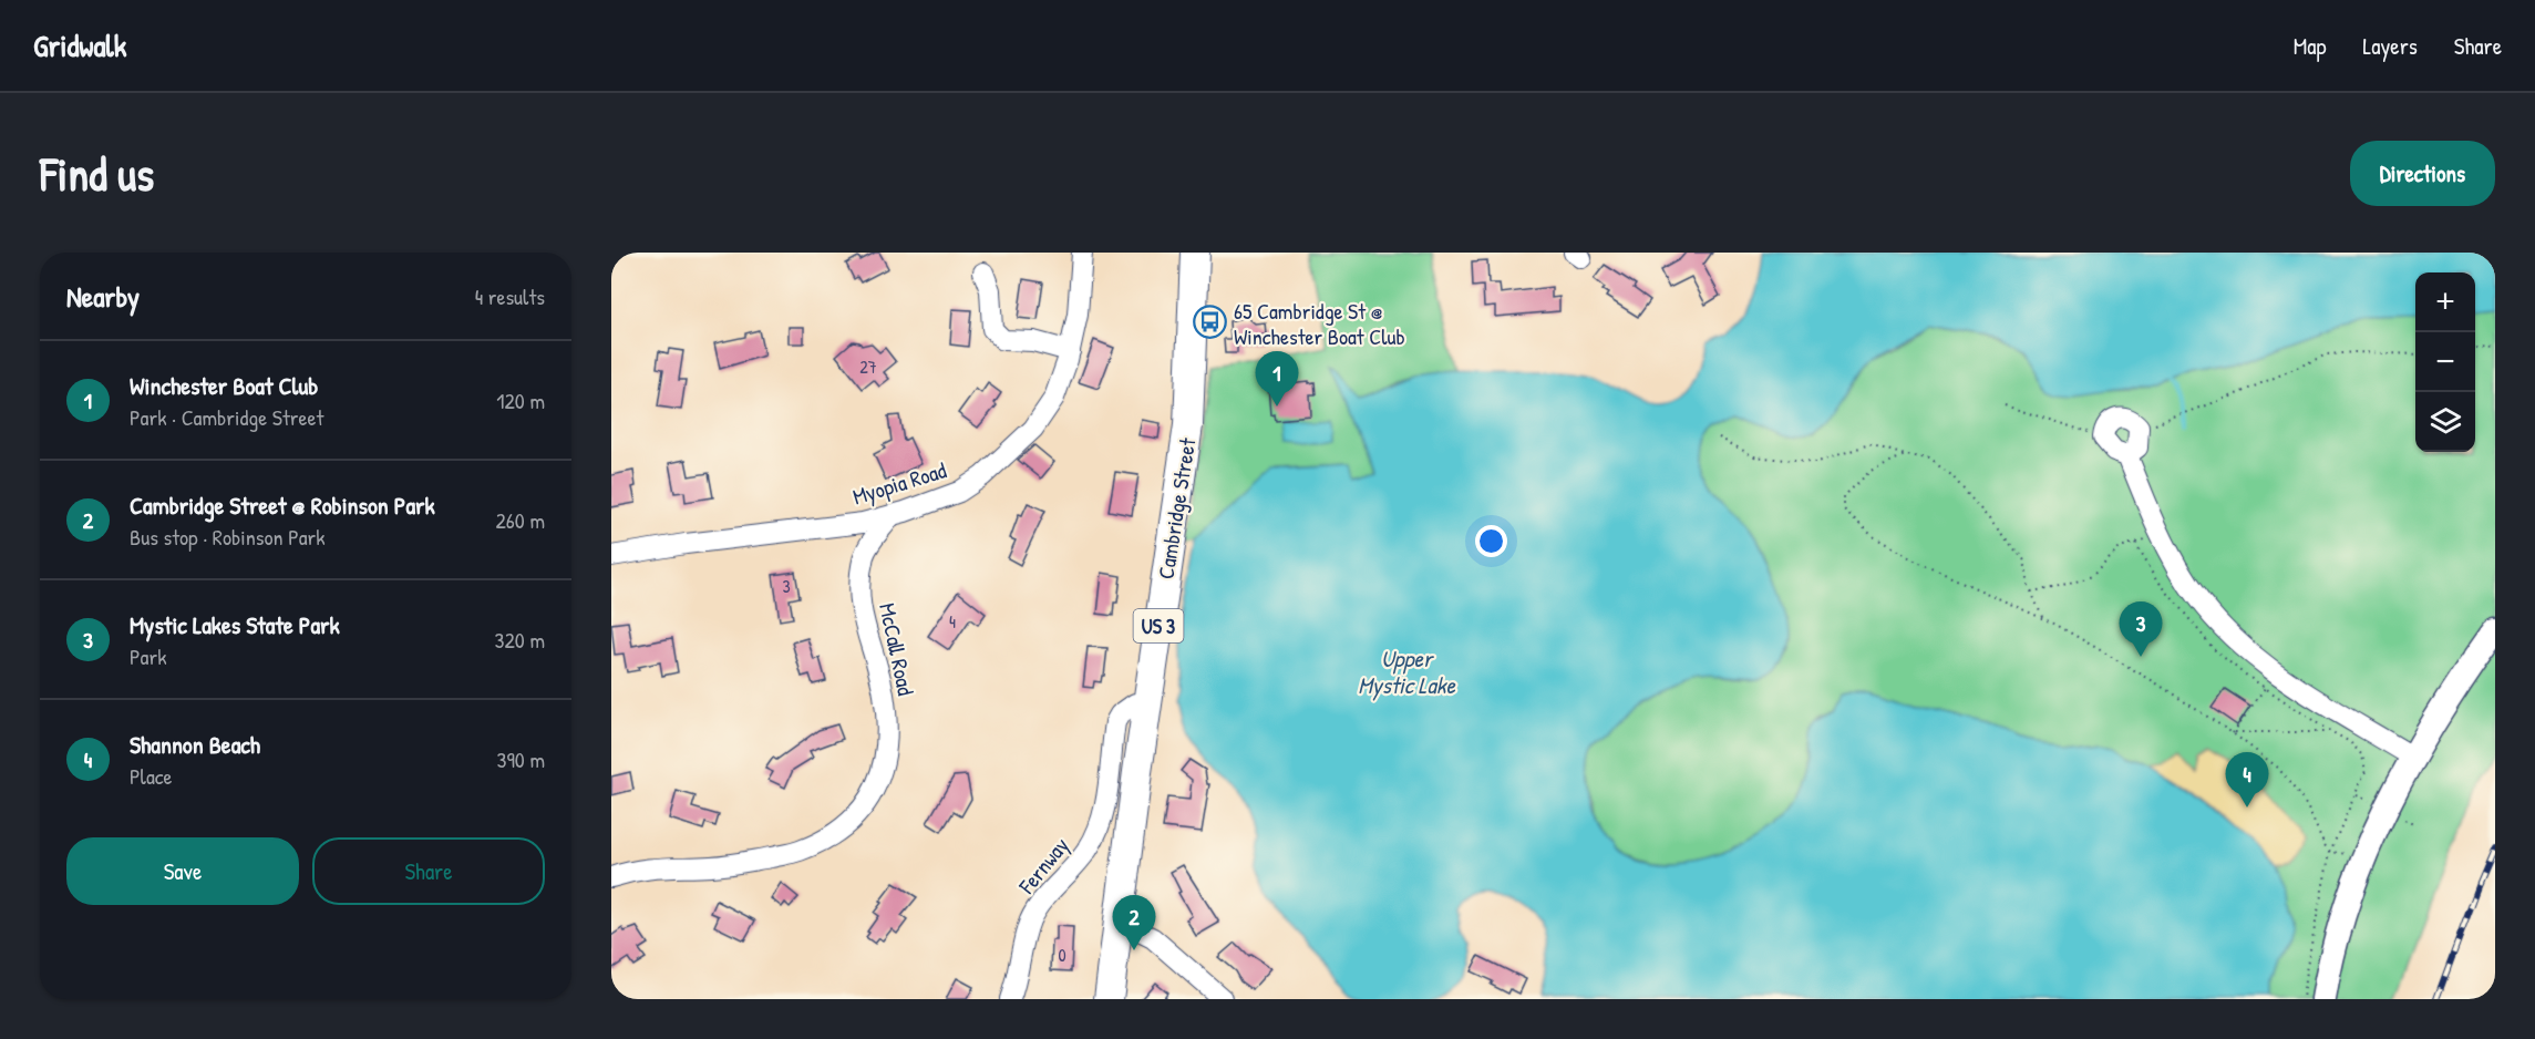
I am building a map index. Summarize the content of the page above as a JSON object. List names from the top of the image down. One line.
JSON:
{"streets":{"highway":["Cambridge Street","US 3"],"street":["Myopia Road","McCall Road","Fernway"]},"crossings":[["Myopia Road","McCall Road"],["Cambridge Street","Fernway"]],"water":["Upper Mystic Lake"],"places":{"bus stop":["65 Cambridge St @ Winchester Boat Club"]},"house_numbers":["27","3","4","0"],"page":{"header":"Gridwalk","nav":["Map","Layers","Share"],"buttons":["Directions",["Save","Share"]],"title":"Find us","heading":["Nearby","4 results"],"map_buttons":["+","−"],"list":[{"mark":"1","name":"Winchester Boat Club","note":"Park · Cambridge Street","value":"120 m"},{"mark":"2","name":"Cambridge Street @ Robinson Park","note":"Bus stop · Robinson Park","value":"260 m"},{"mark":"3","name":"Mystic Lakes State Park","note":"Park","value":"320 m"},{"mark":"4","name":"Shannon Beach","note":"Place","value":"390 m"}],"pins":["1","3","4","2"]}}
